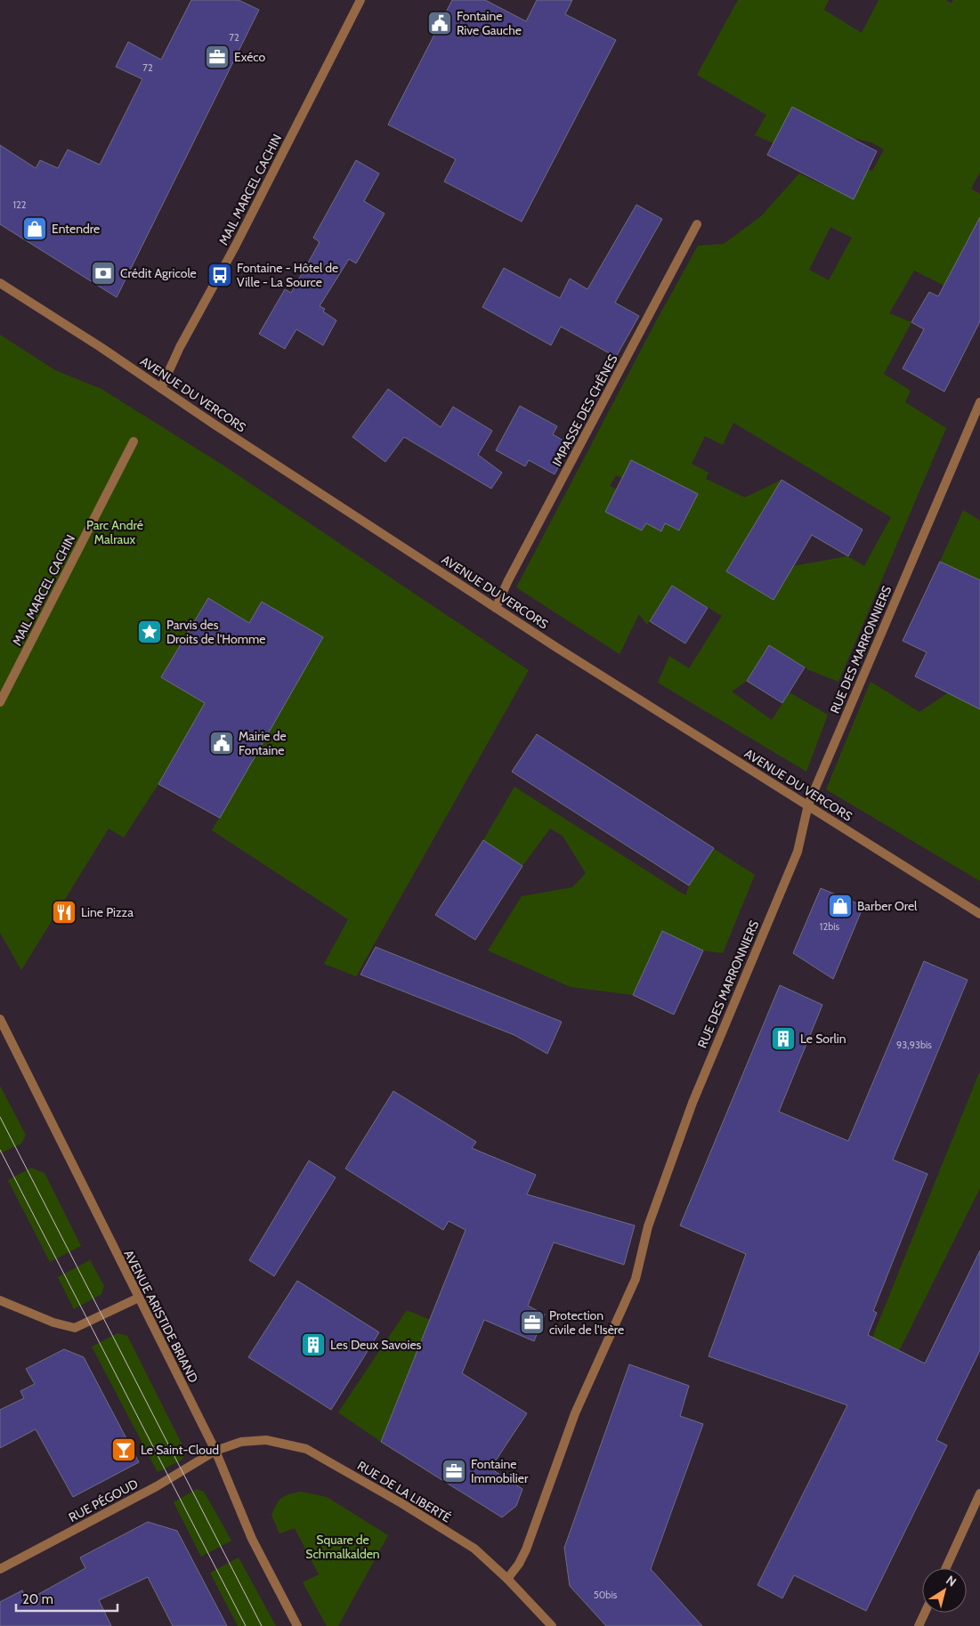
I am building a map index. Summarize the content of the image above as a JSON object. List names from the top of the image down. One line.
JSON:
{"streets":{"street":["MAIL MARCEL CACHIN","AVENUE DU VERCORS","IMPASSE DES CHÊNES","RUE DES MARRONNIERS","AVENUE ARISTIDE BRIAND","RUE DE LA LIBERTÉ","RUE PÉGOUD"]},"crossings":[["MAIL MARCEL CACHIN","AVENUE DU VERCORS"],["AVENUE DU VERCORS","IMPASSE DES CHÊNES"],["AVENUE DU VERCORS","RUE DES MARRONNIERS"],["RUE DES MARRONNIERS","RUE DE LA LIBERTÉ"],["AVENUE ARISTIDE BRIAND","RUE DE LA LIBERTÉ"],["AVENUE ARISTIDE BRIAND","RUE PÉGOUD"],["RUE DE LA LIBERTÉ","RUE PÉGOUD"]],"parks":["Parc André Malraux","Square de Schmalkalden"],"places":{"public building":["Fontaine Rive Gauche","Mairie de Fontaine"],"office":["Exéco","Protection civile de l'Isère","Fontaine Immobilier"],"shop":["Entendre","Barber Orel"],"bank":["Crédit Agricole"],"bus stop":["Fontaine - Hôtel de Ville - La Source"],"place":["Parvis des Droits de l'Homme"],"restaurant":["Line Pizza"],"building":["Le Sorlin","Les Deux Savoies"],"bar":["Le Saint-Cloud"]},"house_numbers":["72","72","122","12bis","93,93bis","50bis"],"scale_bar":"20 m","north":"top right"}
